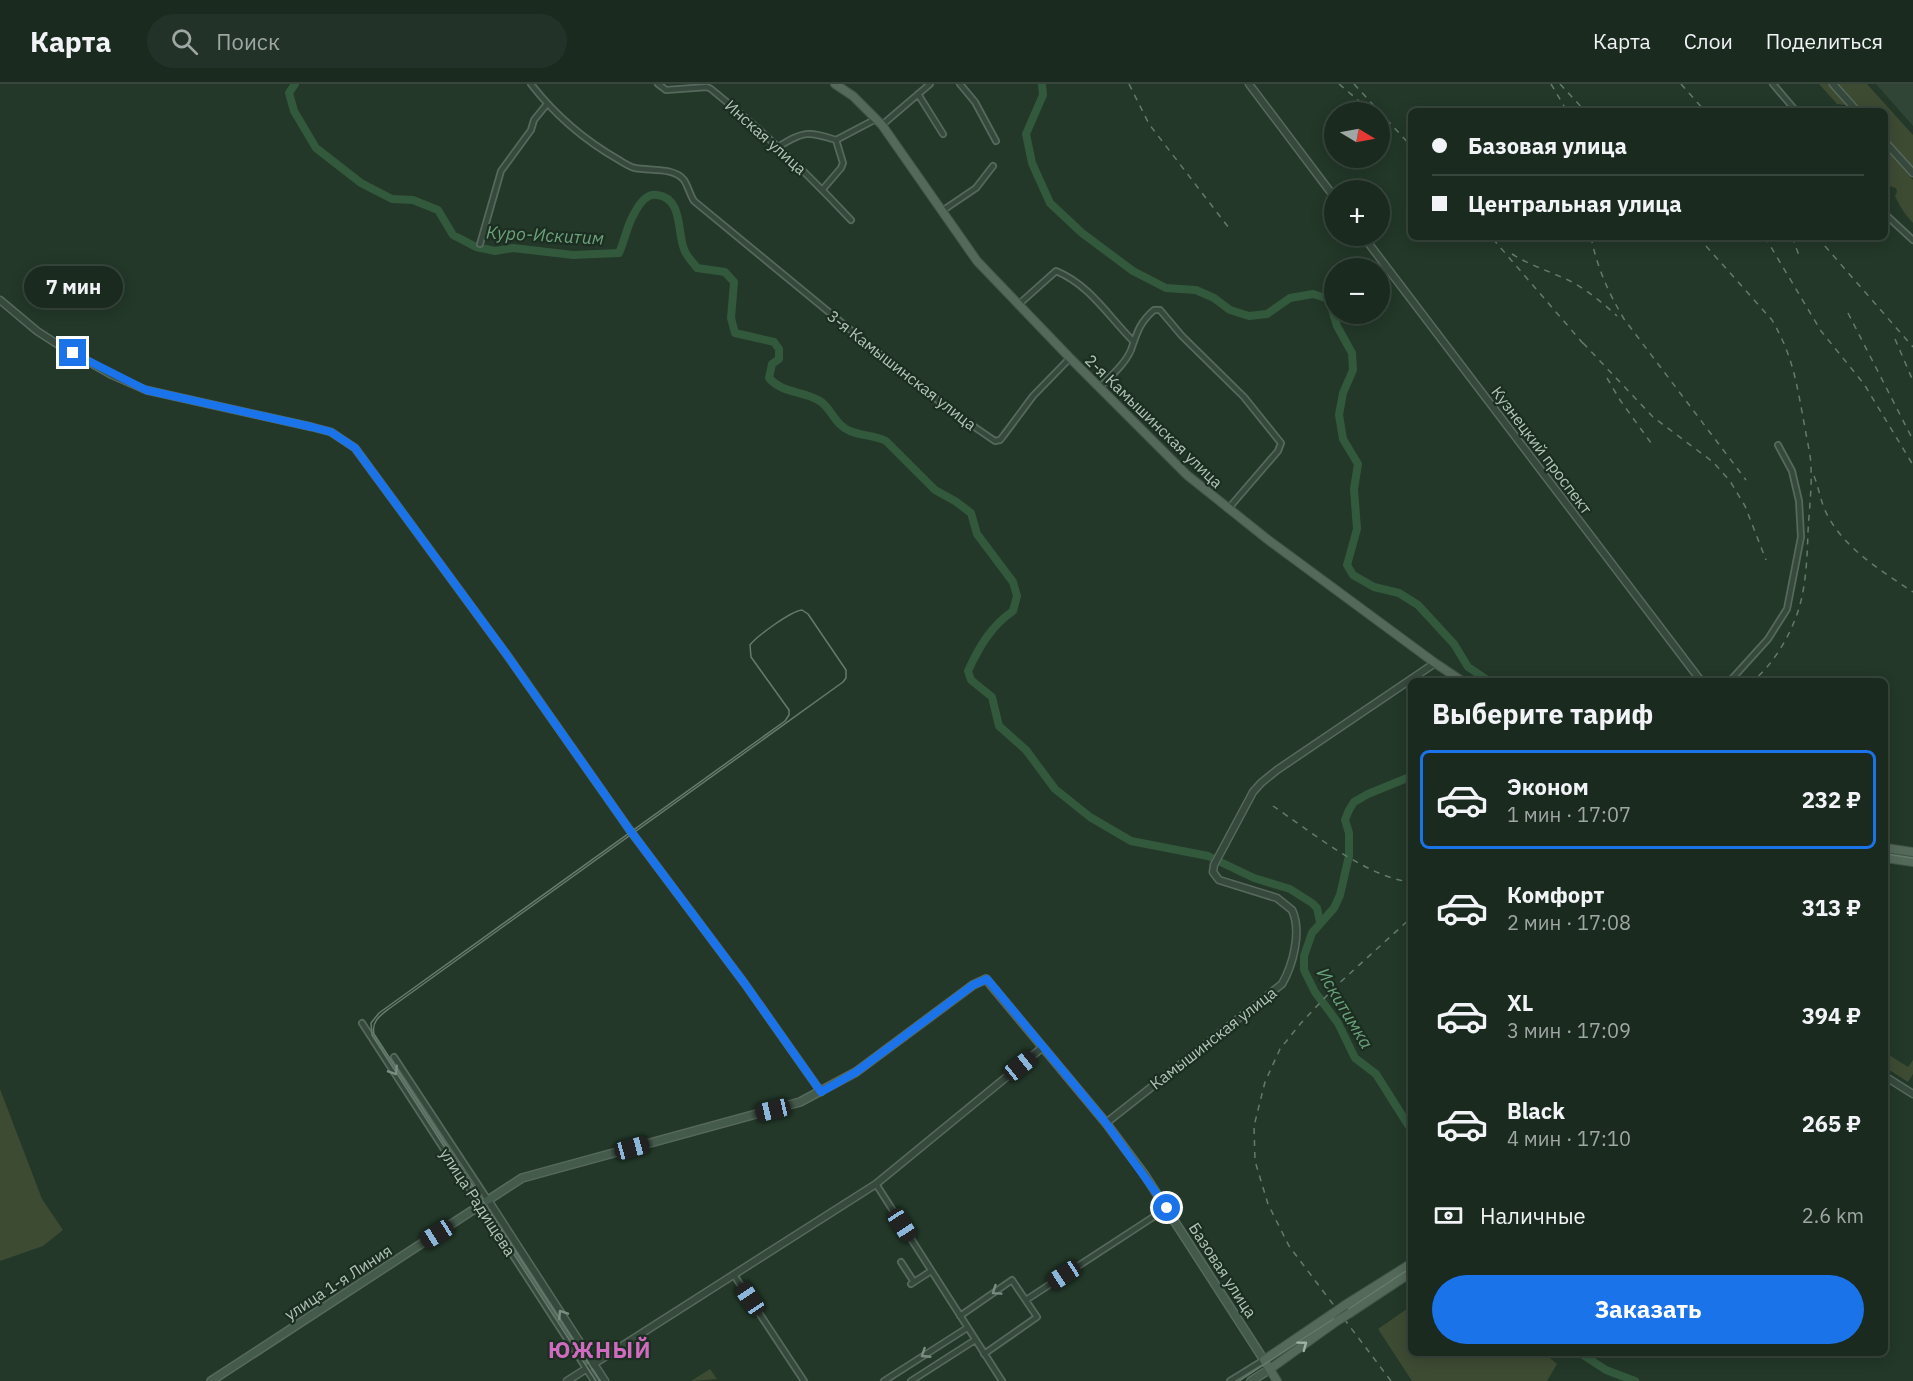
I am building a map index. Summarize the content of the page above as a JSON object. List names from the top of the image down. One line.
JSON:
{"streets":{"main road":["2-я Камышинская улица","Базовая улица","улица 1-я Линия"],"street":["Инская улица","3-я Камышинская улица","Кузнецкий проспект","Камышинская улица","улица Радищева"]},"crossings":[["3-я Камышинская улица","2-я Камышинская улица"],["2-я Камышинская улица","Камышинская улица"],["Камышинская улица","Базовая улица"],["улица Радищева","улица 1-я Линия"]],"districts":["ЮЖНЫЙ"],"water":["Куро-Искитим","Искитимка"],"north":"right","page":{"header":"Карта","search":"Поиск","nav":["Карта","Слои","Поделиться"],"map_buttons":["+","−"],"banner":["Базовая улица","Центральная улица"],"bubble":"7 мин","heading":"Выберите тариф","list":[{"name":"Эконом","note":"1 мин · 17:07","value":"232 ₽"},{"name":"Комфорт","note":"2 мин · 17:08","value":"313 ₽"},{"name":"XL","note":"3 мин · 17:09","value":"394 ₽"},{"name":"Black","note":"4 мин · 17:10","value":"265 ₽"}],"pay":["Наличные","2.6 km"],"buttons":"Заказать"}}
